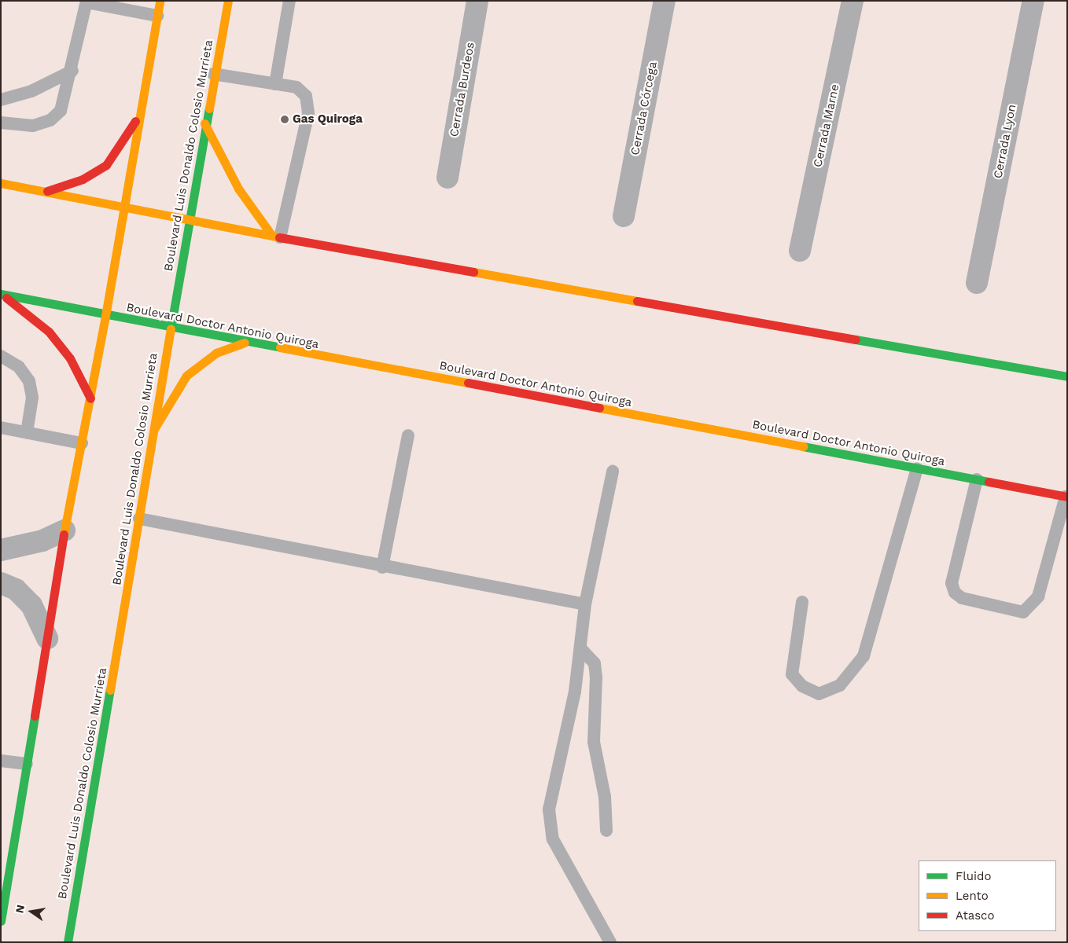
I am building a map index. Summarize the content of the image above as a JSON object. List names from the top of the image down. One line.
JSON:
{"streets":{"main road":["Boulevard Luis Donaldo Colosio Murrieta","Boulevard Doctor Antonio Quiroga"],"street":["Cerrada Burdeos","Cerrada Córcega","Cerrada Marne","Cerrada Lyon"]},"crossings":[["Boulevard Luis Donaldo Colosio Murrieta","Boulevard Doctor Antonio Quiroga"]],"places":["Gas Quiroga"],"legend":["Fluido","Lento","Atasco"],"north":"left"}
